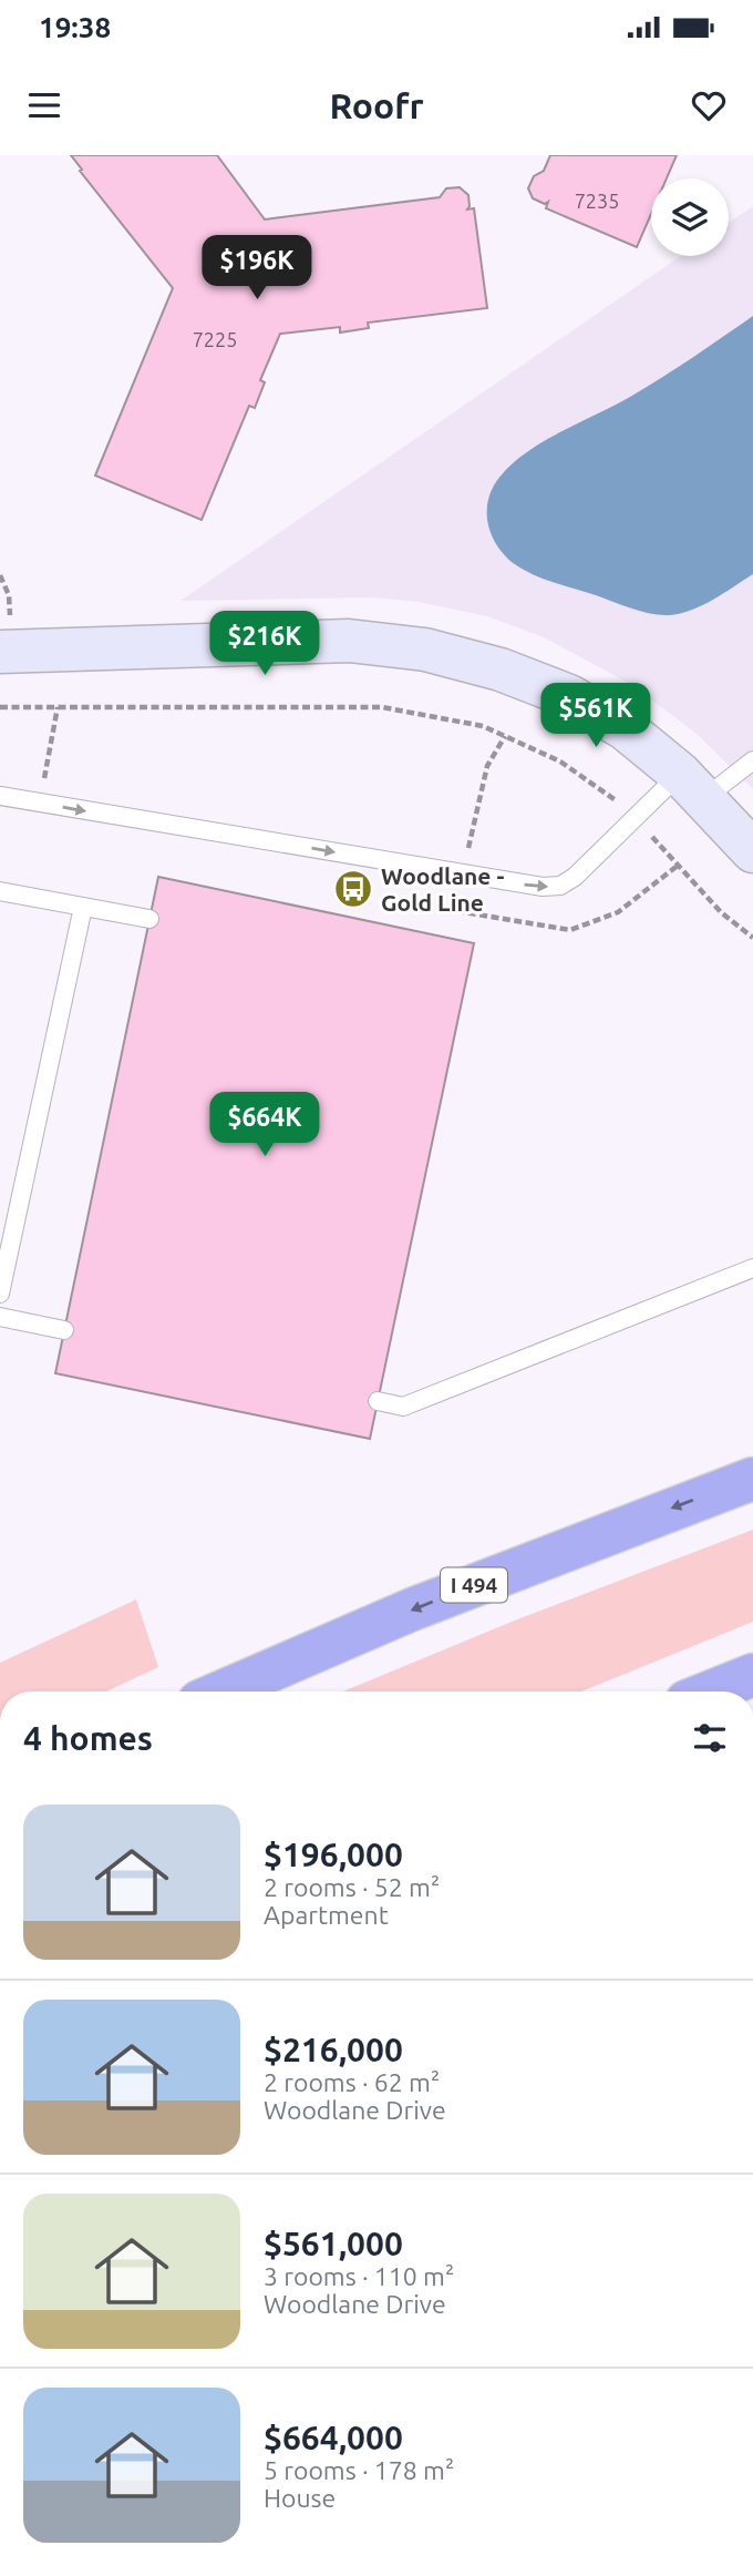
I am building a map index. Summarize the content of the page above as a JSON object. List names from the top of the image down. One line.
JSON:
{"streets":{"highway":["I 494"]},"places":{"bus stop":["Woodlane - Gold Line"]},"house_numbers":["7235","7225"],"page":{"status":"19:38","header":"Roofr","price":["$196K","$216K","$561K","$664K"],"heading":"4 homes","list":[{"name":"$196,000","note":"2 rooms · 52 m² · Apartment"},{"name":"$216,000","note":"2 rooms · 62 m² · Woodlane Drive"},{"name":"$561,000","note":"3 rooms · 110 m² · Woodlane Drive"},{"name":"$664,000","note":"5 rooms · 178 m² · House"}]}}
